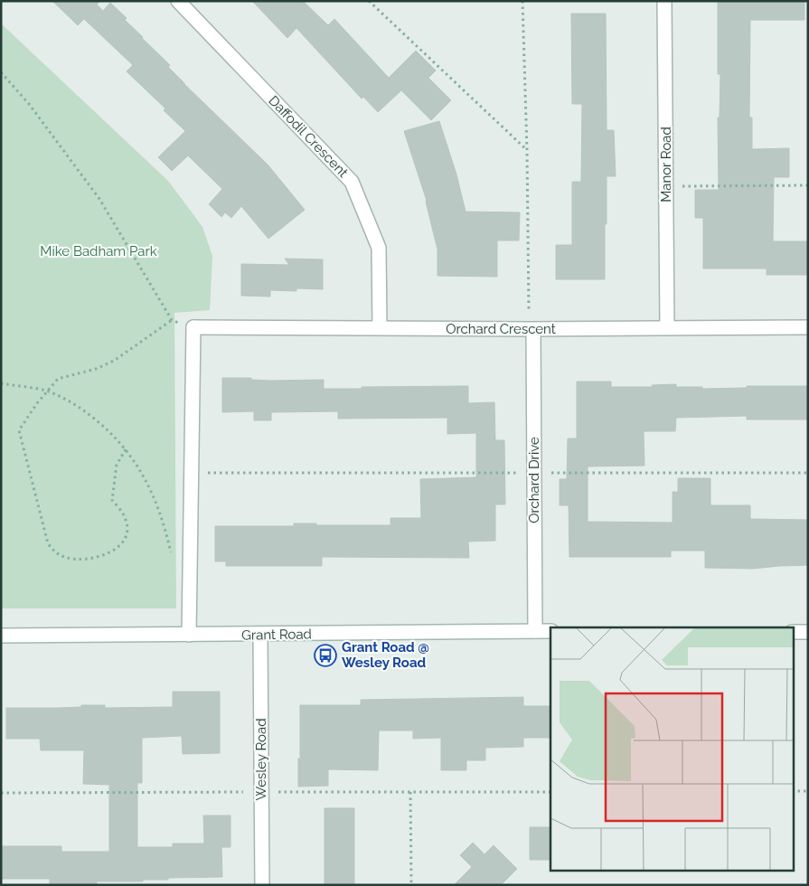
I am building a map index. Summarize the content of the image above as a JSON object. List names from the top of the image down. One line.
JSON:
{"streets":{"street":["Daffodil Crescent","Manor Road","Orchard Crescent","Orchard Drive","Grant Road","Wesley Road"]},"crossings":[["Daffodil Crescent","Orchard Crescent"],["Manor Road","Orchard Crescent"],["Orchard Crescent","Orchard Drive"],["Orchard Drive","Grant Road"],["Grant Road","Wesley Road"]],"parks":["Mike Badham Park"],"places":{"bus stop":["Grant Road @ Wesley Road"]}}
